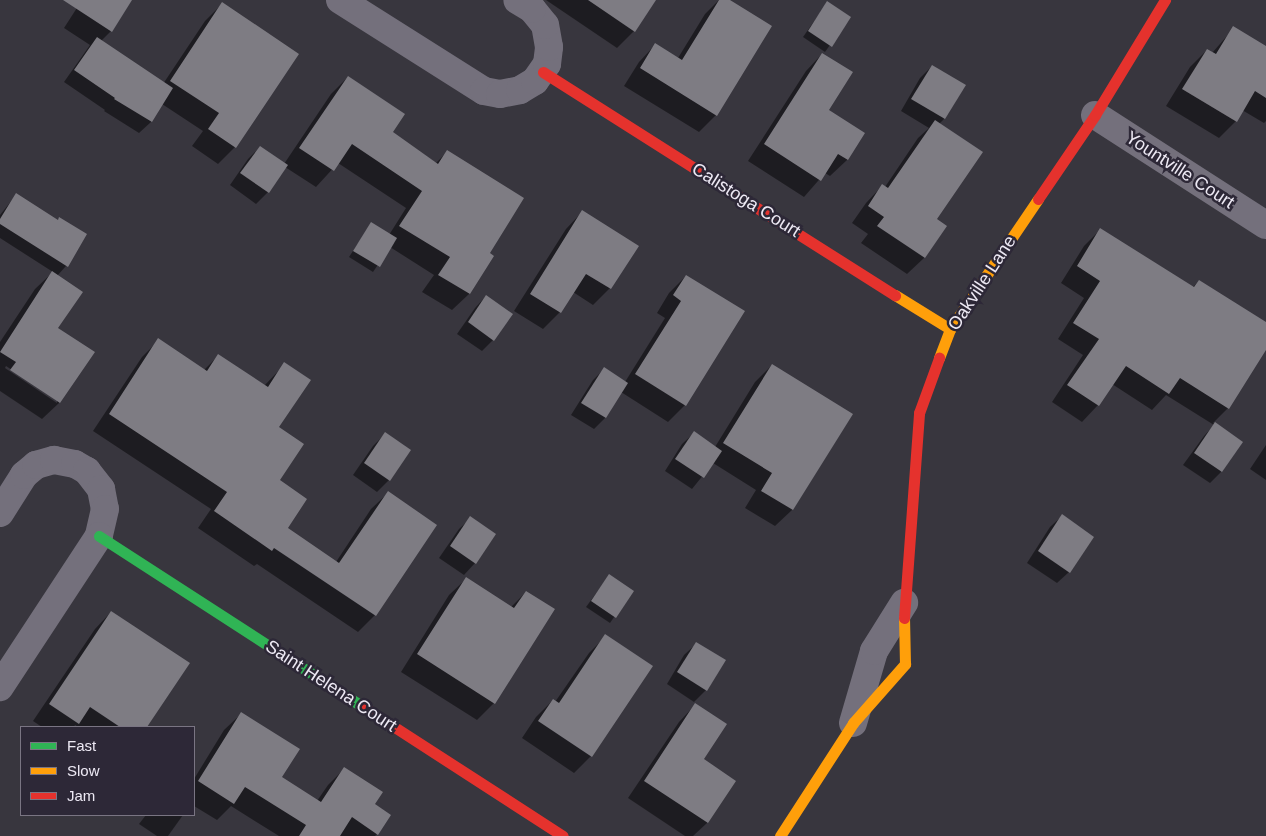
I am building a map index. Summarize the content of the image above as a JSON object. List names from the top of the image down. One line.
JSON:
{"streets":{"street":["Yountville Court","Calistoga Court","Oakville Lane","Saint Helena Court"]},"crossings":[["Yountville Court","Oakville Lane"],["Calistoga Court","Oakville Lane"]],"legend":["Fast","Slow","Jam"]}
